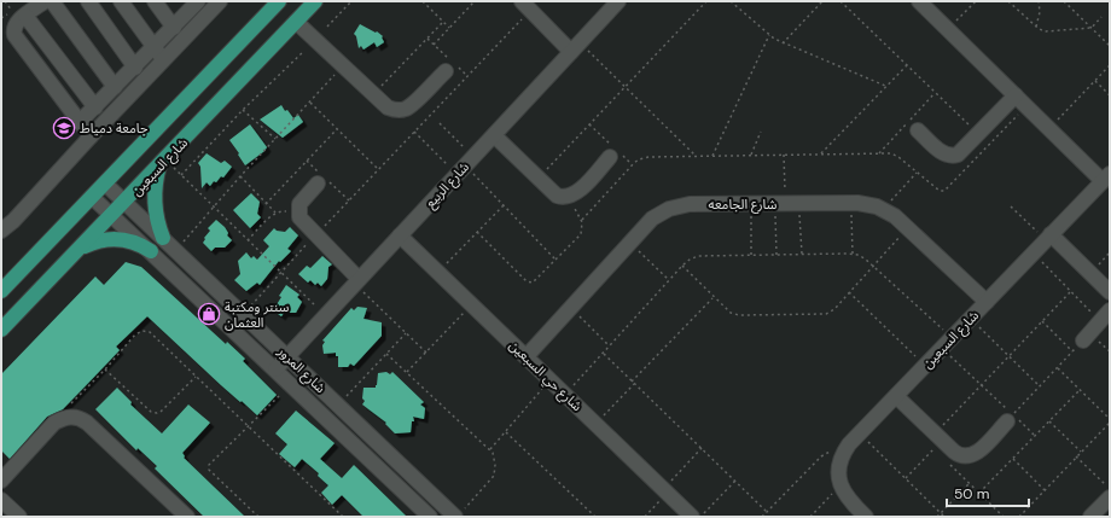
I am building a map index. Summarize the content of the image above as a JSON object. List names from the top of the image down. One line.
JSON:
{"streets":{"main road":["شارع السبعين"],"street":["شارع الربيع","شارع الجامعه","شارع المرور","شارع حي السبعين"]},"crossings":[["شارع السبعين","شارع الجامعه"],["شارع السبعين","شارع المرور"],["شارع الربيع","شارع المرور"],["شارع الربيع","شارع حي السبعين"],["شارع الجامعه","شارع حي السبعين"]],"places":{"school or university":["جامعة دمياط"],"shop":["سنتر ومكتبة العثمان"]},"scale_bar":"50 m"}
